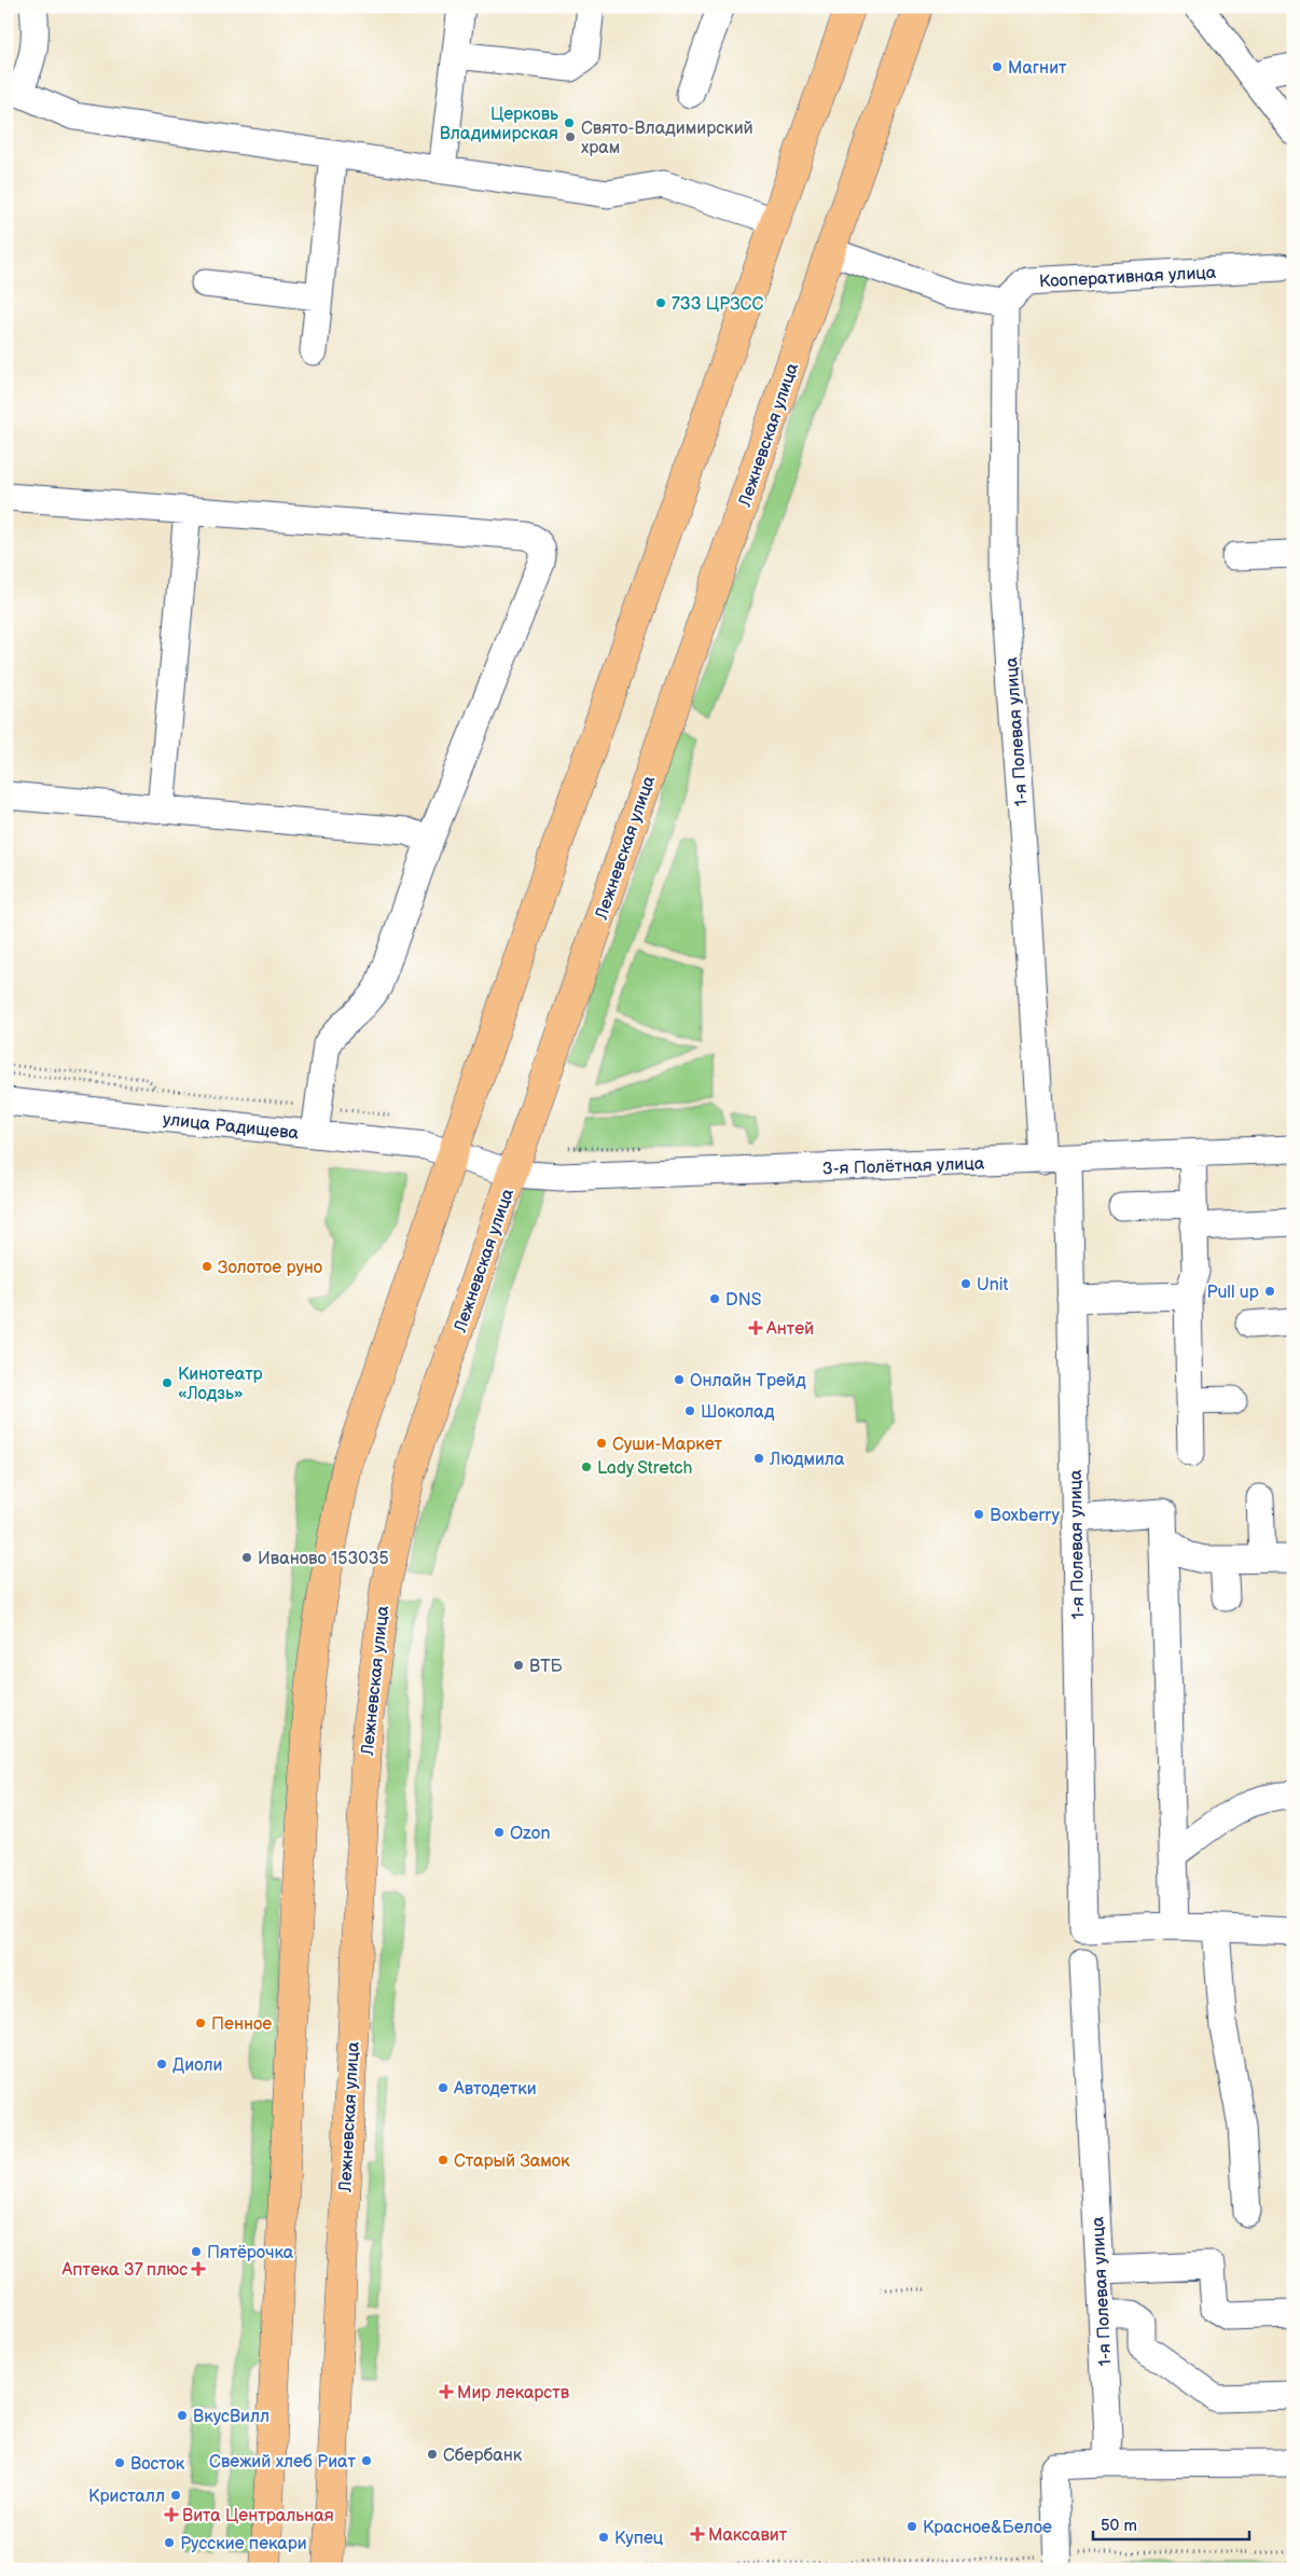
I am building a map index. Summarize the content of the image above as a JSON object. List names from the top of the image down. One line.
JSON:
{"streets":{"highway":["Лежневская улица"],"street":["Кооперативная улица","1-я Полевая улица","улица Радищева","3-я Полётная улица"]},"crossings":[["Кооперативная улица","1-я Полевая улица"],["Лежневская улица","улица Радищева"],["Лежневская улица","3-я Полётная улица"],["1-я Полевая улица","3-я Полётная улица"],["улица Радищева","3-я Полётная улица"]],"places":{"other":["Магнит","Церковь Владимирская","Свято-Владимирский храм","733 ЦРЗСС","Золотое руно","Unit","Pull up","DNS","Онлайн Трейд","Кинотеатр «Лодзь»","Шоколад","Суши-Маркет","Людмила","Lady Stretch","Boxberry","Иваново 153035","ВТБ","Ozon","Пенное","Диоли","Автодетки","Старый Замок","Пятёрочка","ВкусВилл","Сбербанк","Свежий хлеб Риат","Восток","Кристалл","Красное&Белое","Купец","Русские пекари"],"health":["Антей","Аптека 37 плюс","Мир лекарств","Вита Центральная","Максавит"]},"scale_bar":"50 m"}
